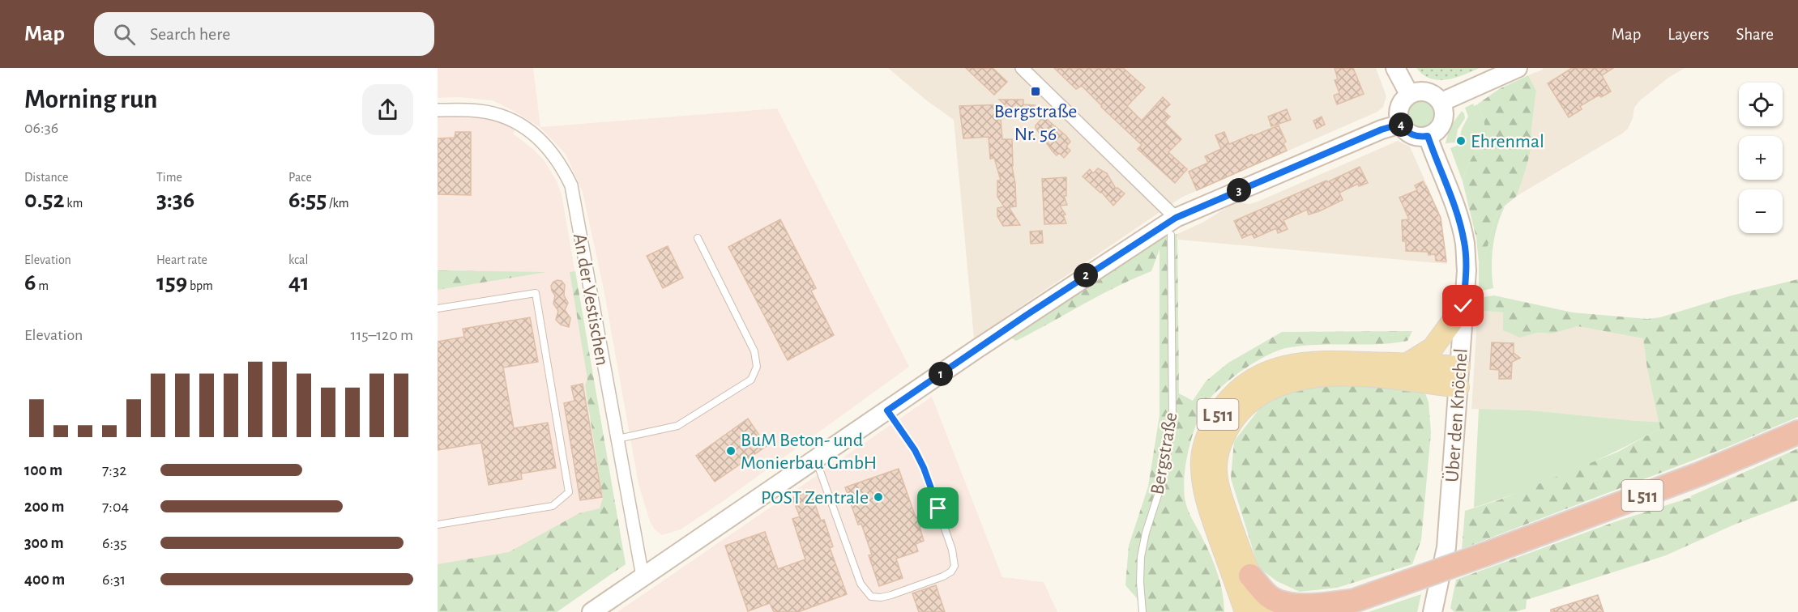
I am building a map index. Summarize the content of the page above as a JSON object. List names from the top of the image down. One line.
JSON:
{"streets":{"highway":["L 511"],"street":["An der Vestischen","Über den Knöchel"],"lane":["Bergstraße"]},"crossings":[["L 511","Über den Knöchel"]],"places":{"transit":["Bergstraße Nr. 56"],"other":["Ehrenmal","BuM Beton- und Monierbau GmbH","POST Zentrale"]},"page":{"header":"Map","search":"Search here","nav":["Map","Layers","Share"],"heading":["Morning run","06:36"],"map_buttons":["+","−"],"pins":["4","3","2","1"],"stats":[["Distance","0.52 km"],["Time","3:36"],["Pace","6:55 /km"],["Elevation","6 m"],["Heart rate","159 bpm"],["kcal","41"]],"chart":["Elevation","115–120 m"],"list":[{"name":"100 m","note":"7:32"},{"name":"200 m","note":"7:04"},{"name":"300 m","note":"6:35"},{"name":"400 m","note":"6:31"}]}}
